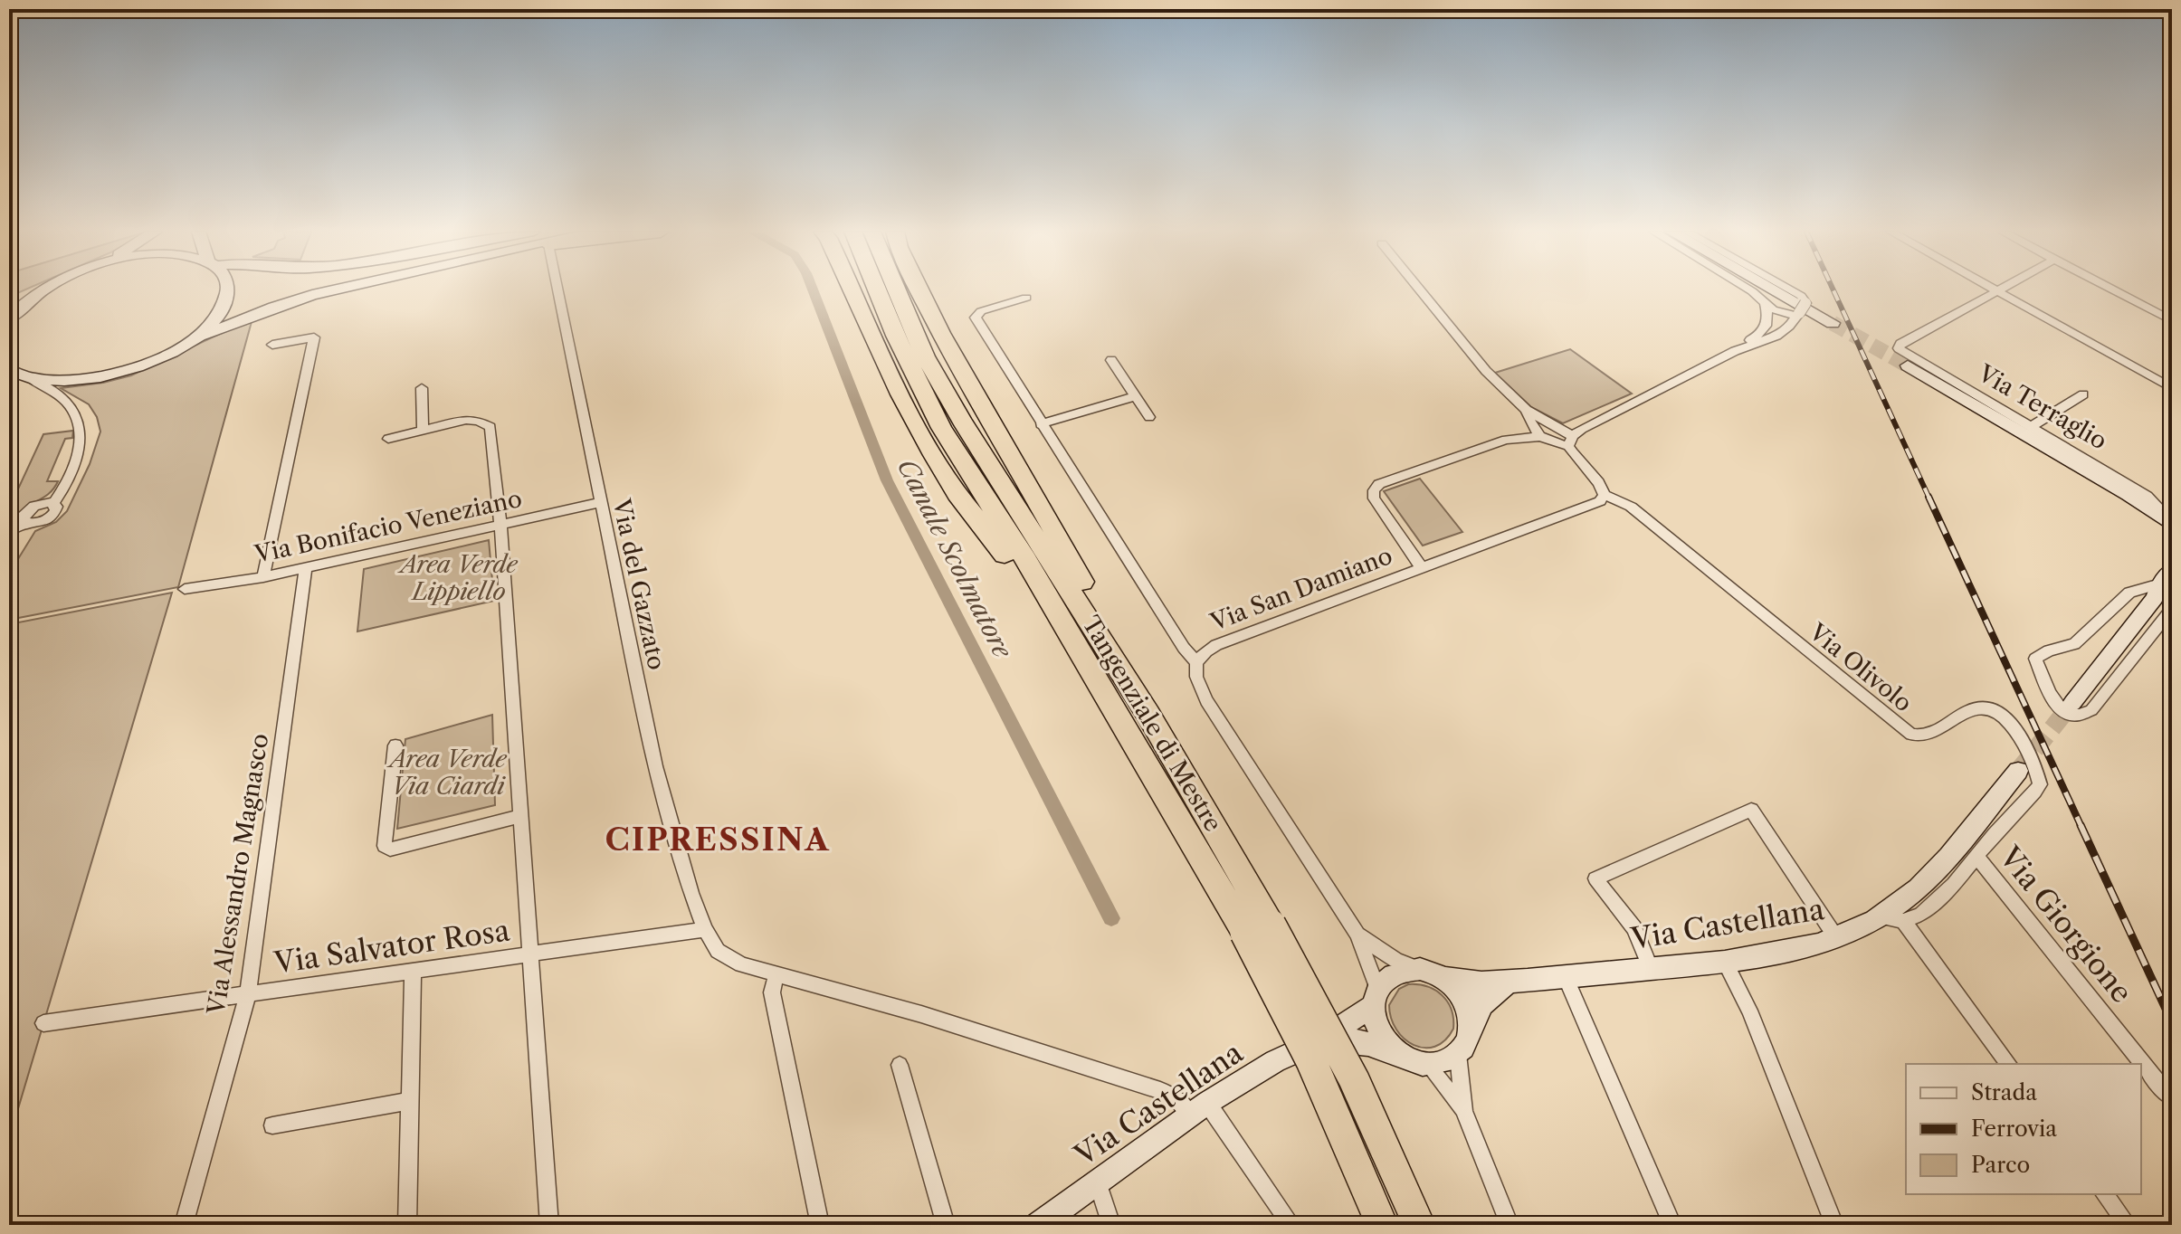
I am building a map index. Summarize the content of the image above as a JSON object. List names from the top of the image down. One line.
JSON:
{"streets":{"highway":["Tangenziale di Mestre"],"street":["Via Terraglio","Via Bonifacio Veneziano","Via del Gazzato","Via San Damiano","Via Olivolo","Via Alessandro Magnasco","Via Castellana","Via Giorgione","Via Salvator Rosa"]},"crossings":[["Via Bonifacio Veneziano","Via del Gazzato"],["Via Bonifacio Veneziano","Via Alessandro Magnasco"],["Via del Gazzato","Via Castellana"],["Via del Gazzato","Via Salvator Rosa"],["Via San Damiano","Via Olivolo"],["Via San Damiano","Via Castellana"],["Via Olivolo","Via Giorgione"],["Via Alessandro Magnasco","Via Salvator Rosa"]],"districts":["CIPRESSINA"],"water":["Canale Scolmatore"],"parks":["Area Verde Lippiello","Area Verde Via Ciardi"],"legend":["Strada","Ferrovia","Parco"]}
